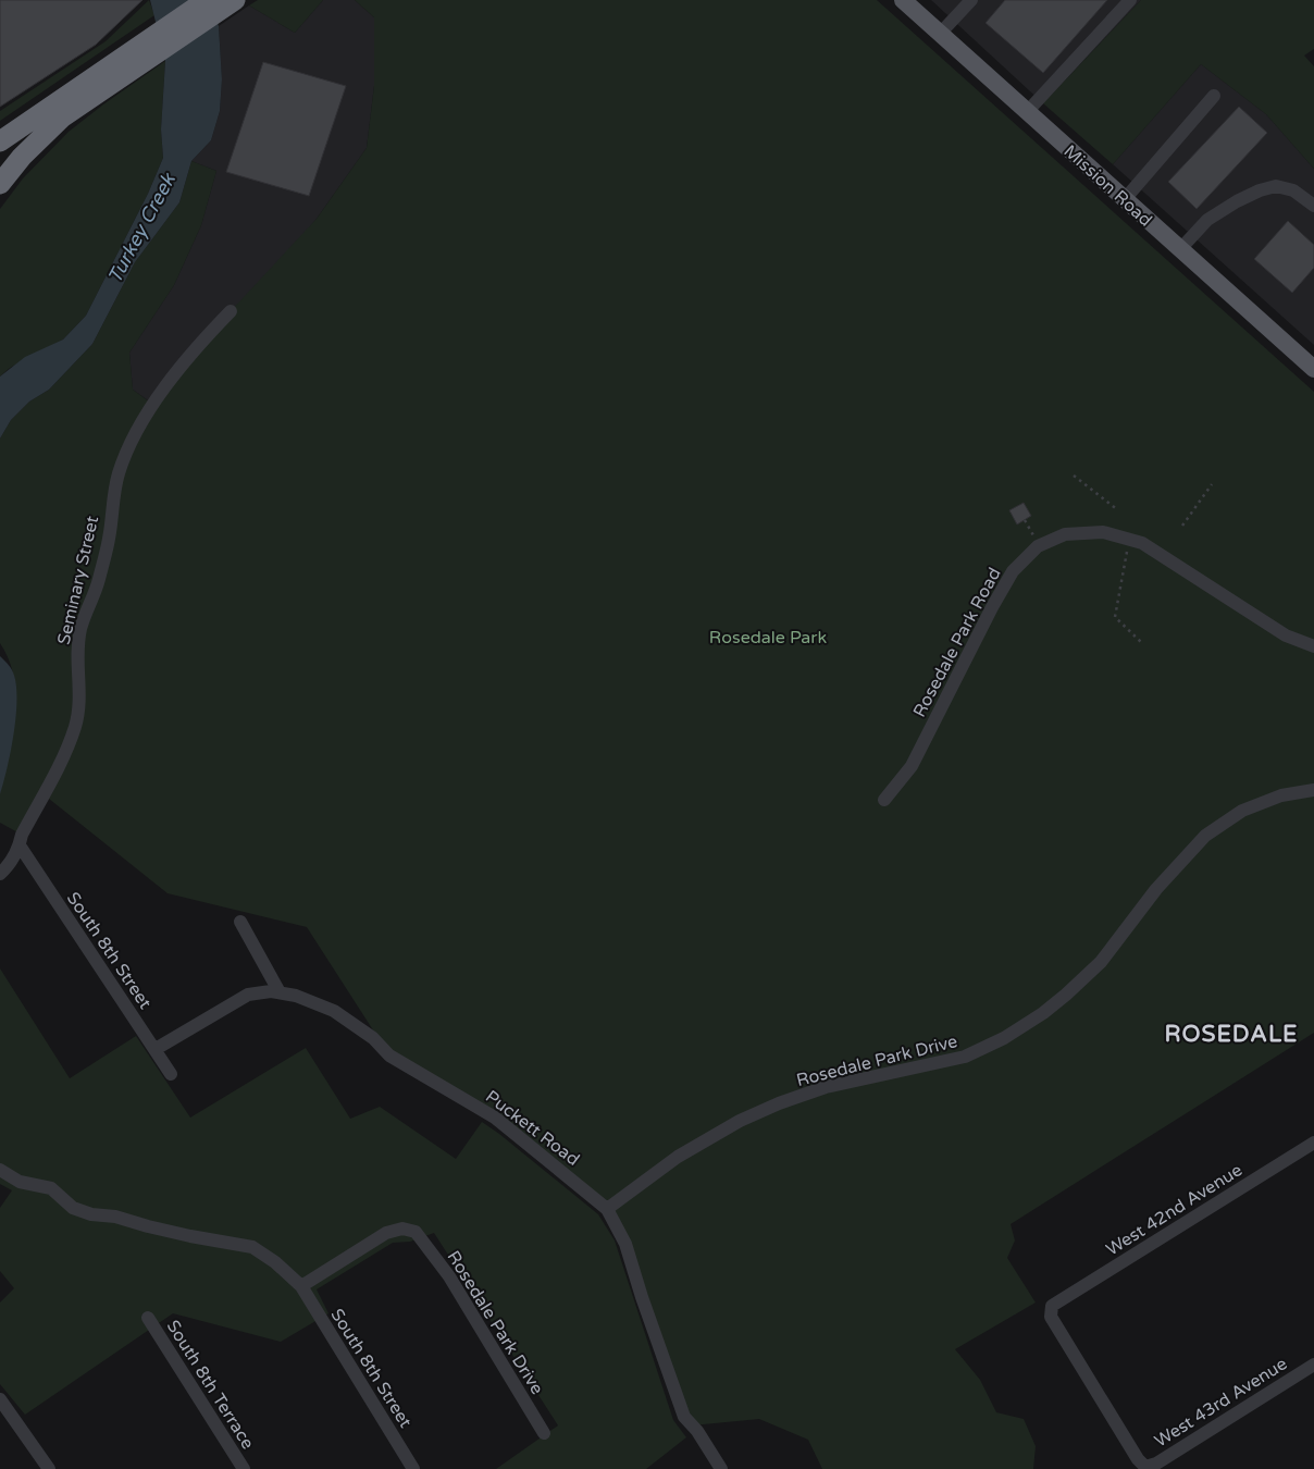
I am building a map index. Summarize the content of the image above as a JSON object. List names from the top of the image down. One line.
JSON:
{"streets":{"main road":["Mission Road"],"street":["Seminary Street","Rosedale Park Road","South 8th Street","Rosedale Park Drive","Puckett Road","West 42nd Avenue","South 8th Terrace","West 43rd Avenue"]},"crossings":[["Seminary Street","South 8th Street"],["South 8th Street","Rosedale Park Drive"],["South 8th Street","Puckett Road"],["Rosedale Park Drive","Puckett Road"],["West 42nd Avenue","West 43rd Avenue"]],"districts":["ROSEDALE"],"water":["Turkey Creek"],"parks":["Rosedale Park"]}
